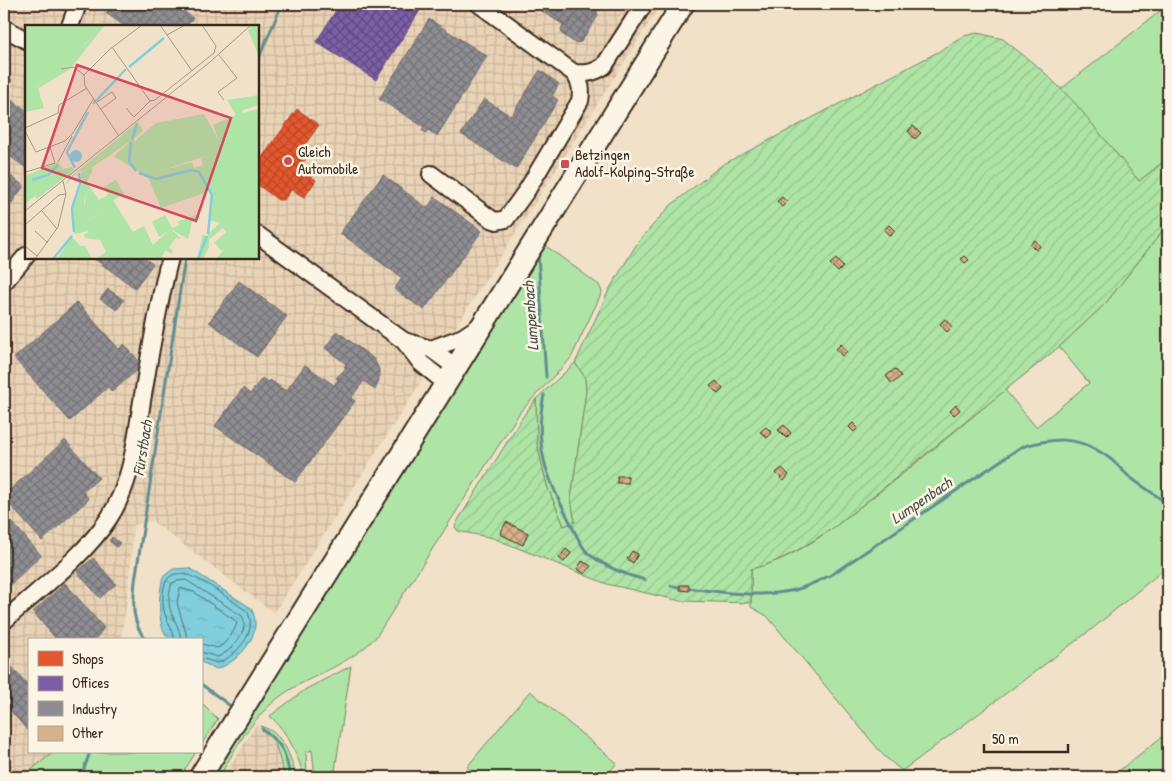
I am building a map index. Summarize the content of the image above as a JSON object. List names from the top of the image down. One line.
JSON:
{"water":["Lumpenbach","Fürstbach"],"places":{"other":["Gleich Automobile"],"transit":["Betzingen Adolf-Kolping-Straße"]},"legend":["Shops","Offices","Industry","Other"],"scale_bar":"50 m"}
